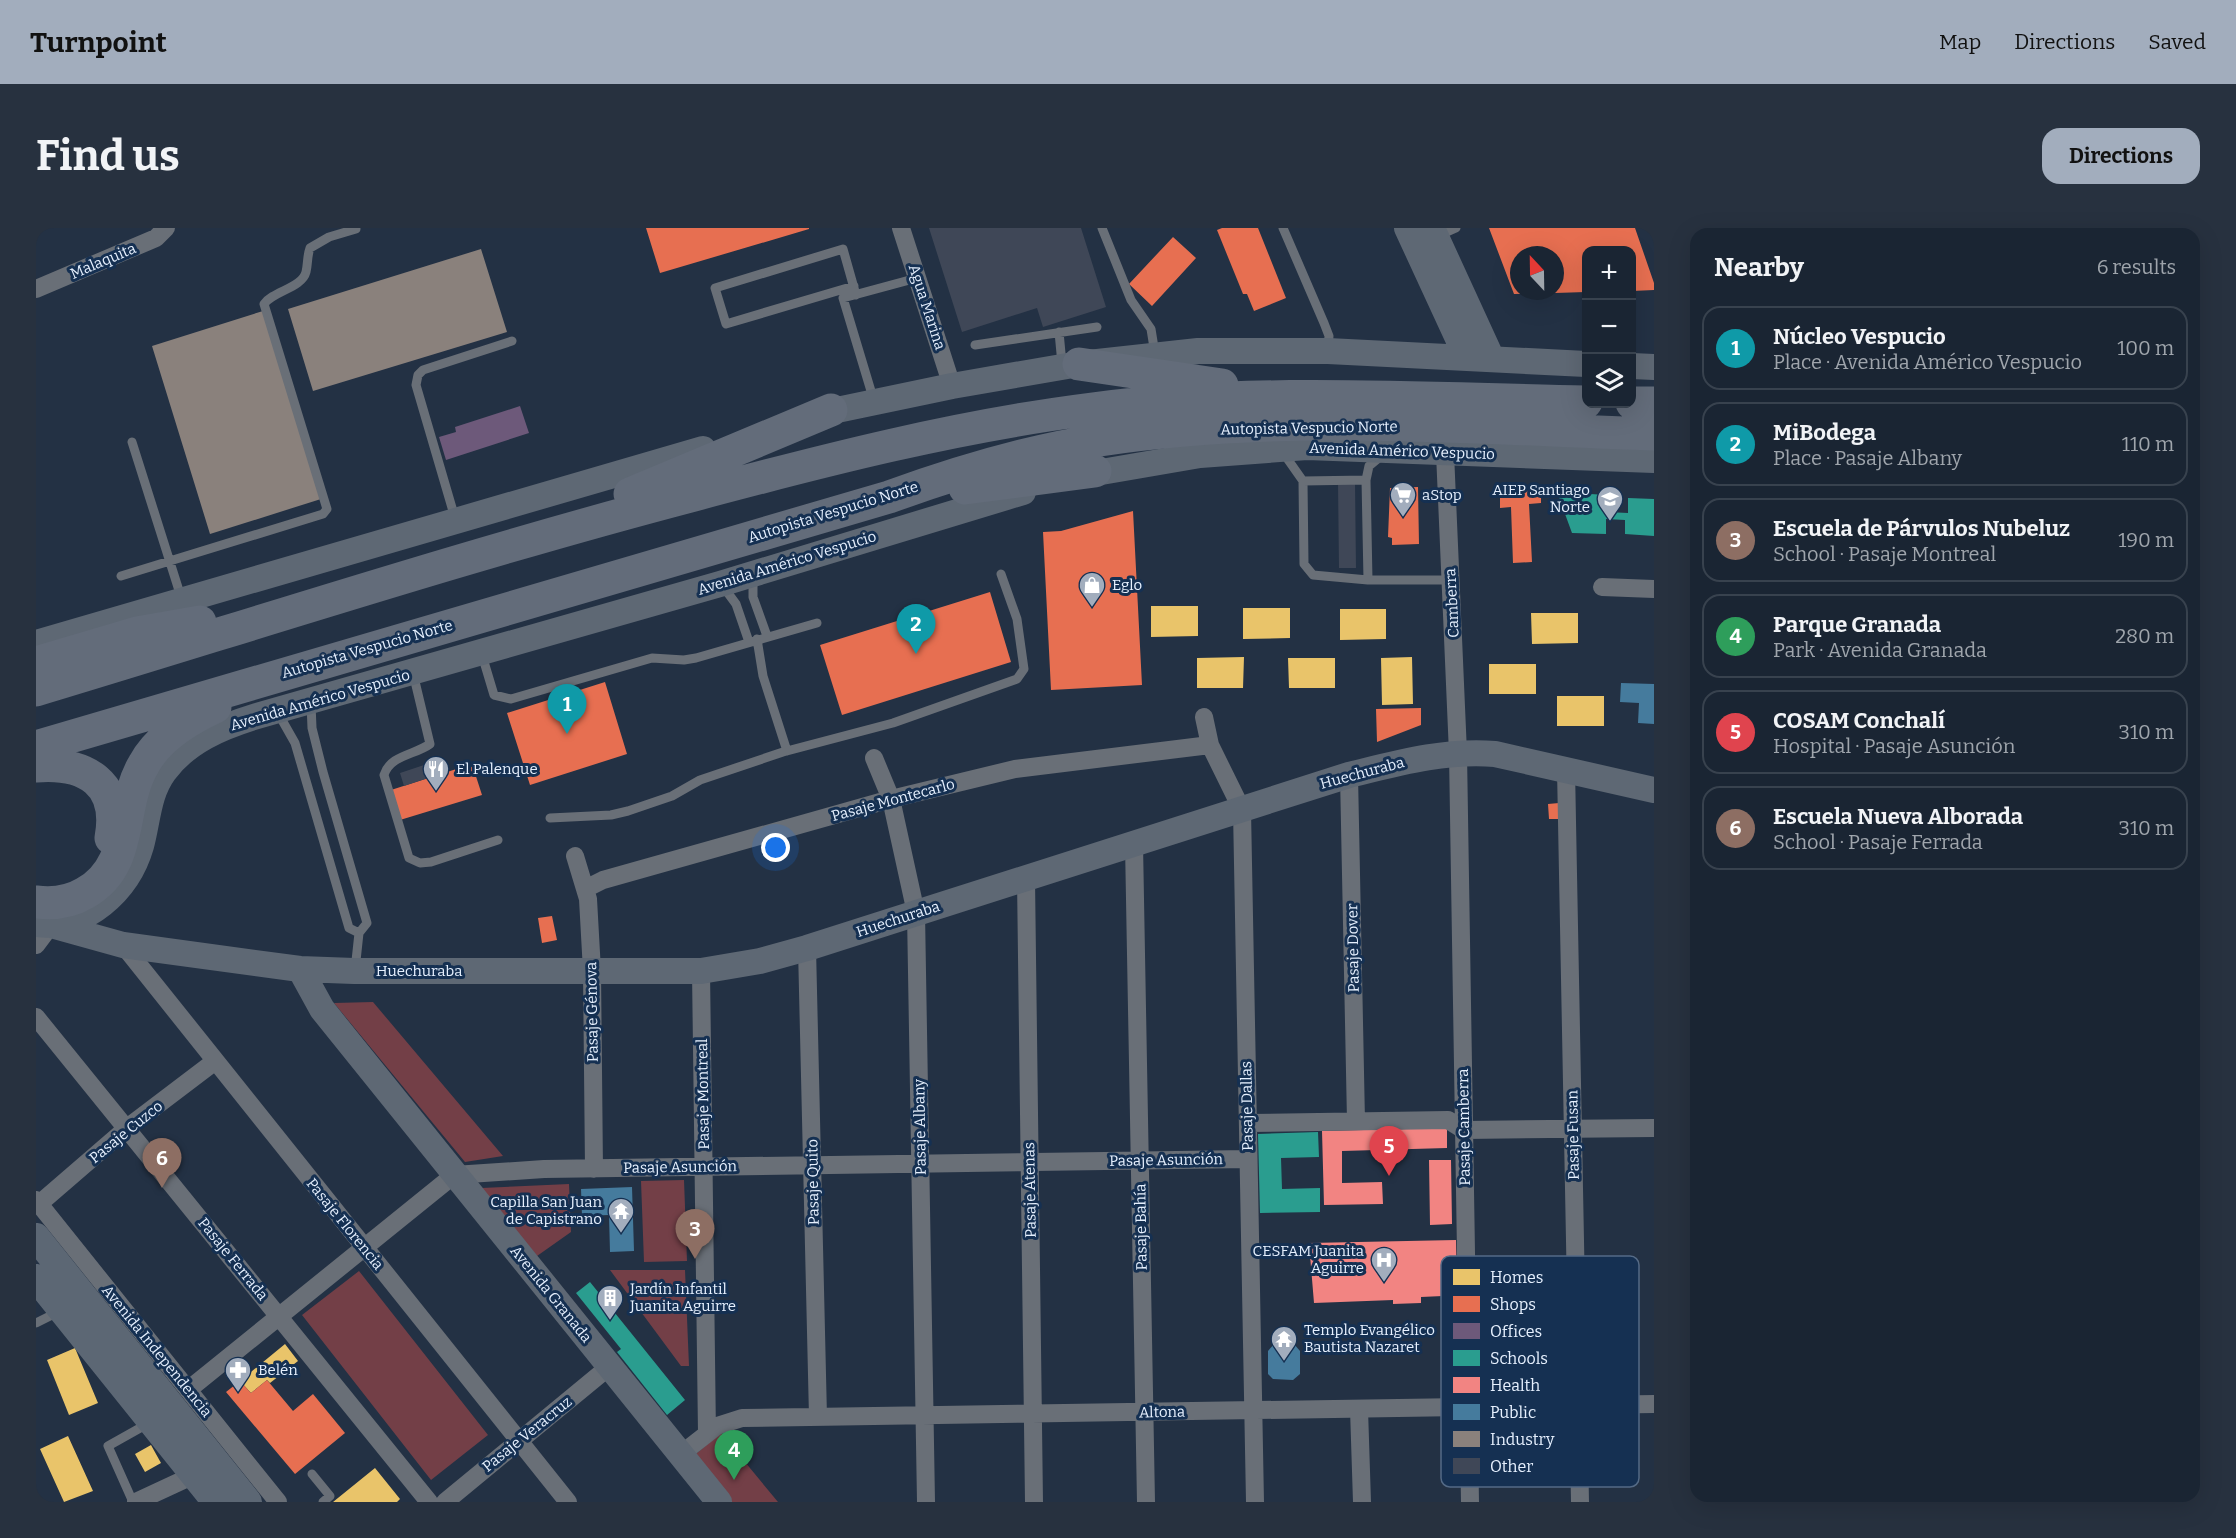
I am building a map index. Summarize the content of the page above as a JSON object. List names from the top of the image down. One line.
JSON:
{"streets":{"highway":["Autopista Vespucio Norte"],"main road":["Avenida Américo Vespucio","Huechuraba","Avenida Granada","Avenida Independencia"],"street":["Malaquita","Agua Marina","Camberra","Pasaje Montecarlo","Pasaje Dover","Pasaje Génova","Pasaje Montreal","Pasaje Dallas","Pasaje Albany","Pasaje Camberra","Pasaje Cuzco","Pasaje Fusan","Pasaje Asunción","Pasaje Quito","Pasaje Atenas","Pasaje Florencia","Pasaje Bahía","Pasaje Ferrada","Altona","Pasaje Veracruz"]},"crossings":[["Avenida Américo Vespucio","Camberra"],["Avenida Américo Vespucio","Huechuraba"],["Camberra","Huechuraba"],["Camberra","Pasaje Camberra"],["Huechuraba","Pasaje Dover"],["Huechuraba","Pasaje Génova"],["Huechuraba","Pasaje Montreal"],["Huechuraba","Pasaje Dallas"],["Huechuraba","Pasaje Albany"],["Huechuraba","Pasaje Camberra"],["Huechuraba","Pasaje Fusan"],["Huechuraba","Pasaje Quito"],["Huechuraba","Pasaje Atenas"],["Huechuraba","Pasaje Florencia"],["Huechuraba","Pasaje Bahía"],["Huechuraba","Avenida Granada"],["Pasaje Montecarlo","Pasaje Génova"],["Pasaje Montecarlo","Pasaje Dallas"],["Pasaje Montecarlo","Pasaje Albany"],["Pasaje Génova","Pasaje Asunción"],["Pasaje Montreal","Pasaje Asunción"],["Pasaje Montreal","Altona"],["Pasaje Dallas","Pasaje Asunción"],["Pasaje Dallas","Altona"],["Pasaje Albany","Pasaje Asunción"],["Pasaje Albany","Altona"],["Pasaje Cuzco","Pasaje Florencia"],["Pasaje Cuzco","Pasaje Ferrada"],["Pasaje Cuzco","Avenida Independencia"],["Pasaje Asunción","Pasaje Quito"],["Pasaje Asunción","Pasaje Atenas"],["Pasaje Asunción","Pasaje Bahía"],["Pasaje Asunción","Avenida Granada"],["Pasaje Quito","Altona"],["Pasaje Atenas","Altona"],["Pasaje Florencia","Pasaje Veracruz"],["Pasaje Bahía","Altona"],["Avenida Granada","Altona"],["Avenida Granada","Pasaje Veracruz"]],"places":{"supermarket":["aStop"],"school or university":["AIEP Santiago Norte"],"shop":["Eglo"],"restaurant":["El Palenque"],"temple":["Capilla San Juan de Capistrano","Templo Evangélico Bautista Nazaret"],"hospital":["CESFAM Juanita Aguirre"],"building":["Jardín Infantil Juanita Aguirre"],"pharmacy":["Belén"]},"legend":["Homes","Shops","Offices","Schools","Health","Public","Industry","Other"],"north":"top","page":{"header":"Turnpoint","nav":["Map","Directions","Saved"],"buttons":"Directions","title":"Find us","heading":["Nearby","6 results"],"map_buttons":["+","−"],"list":[{"mark":"1","name":"Núcleo Vespucio","note":"Place · Avenida Américo Vespucio","value":"100 m"},{"mark":"2","name":"MiBodega","note":"Place · Pasaje Albany","value":"110 m"},{"mark":"3","name":"Escuela de Párvulos Nubeluz","note":"School · Pasaje Montreal","value":"190 m"},{"mark":"4","name":"Parque Granada","note":"Park · Avenida Granada","value":"280 m"},{"mark":"5","name":"COSAM Conchalí","note":"Hospital · Pasaje Asunción","value":"310 m"},{"mark":"6","name":"Escuela Nueva Alborada","note":"School · Pasaje Ferrada","value":"310 m"}],"pins":["2","1","5","6","3","4"]}}
